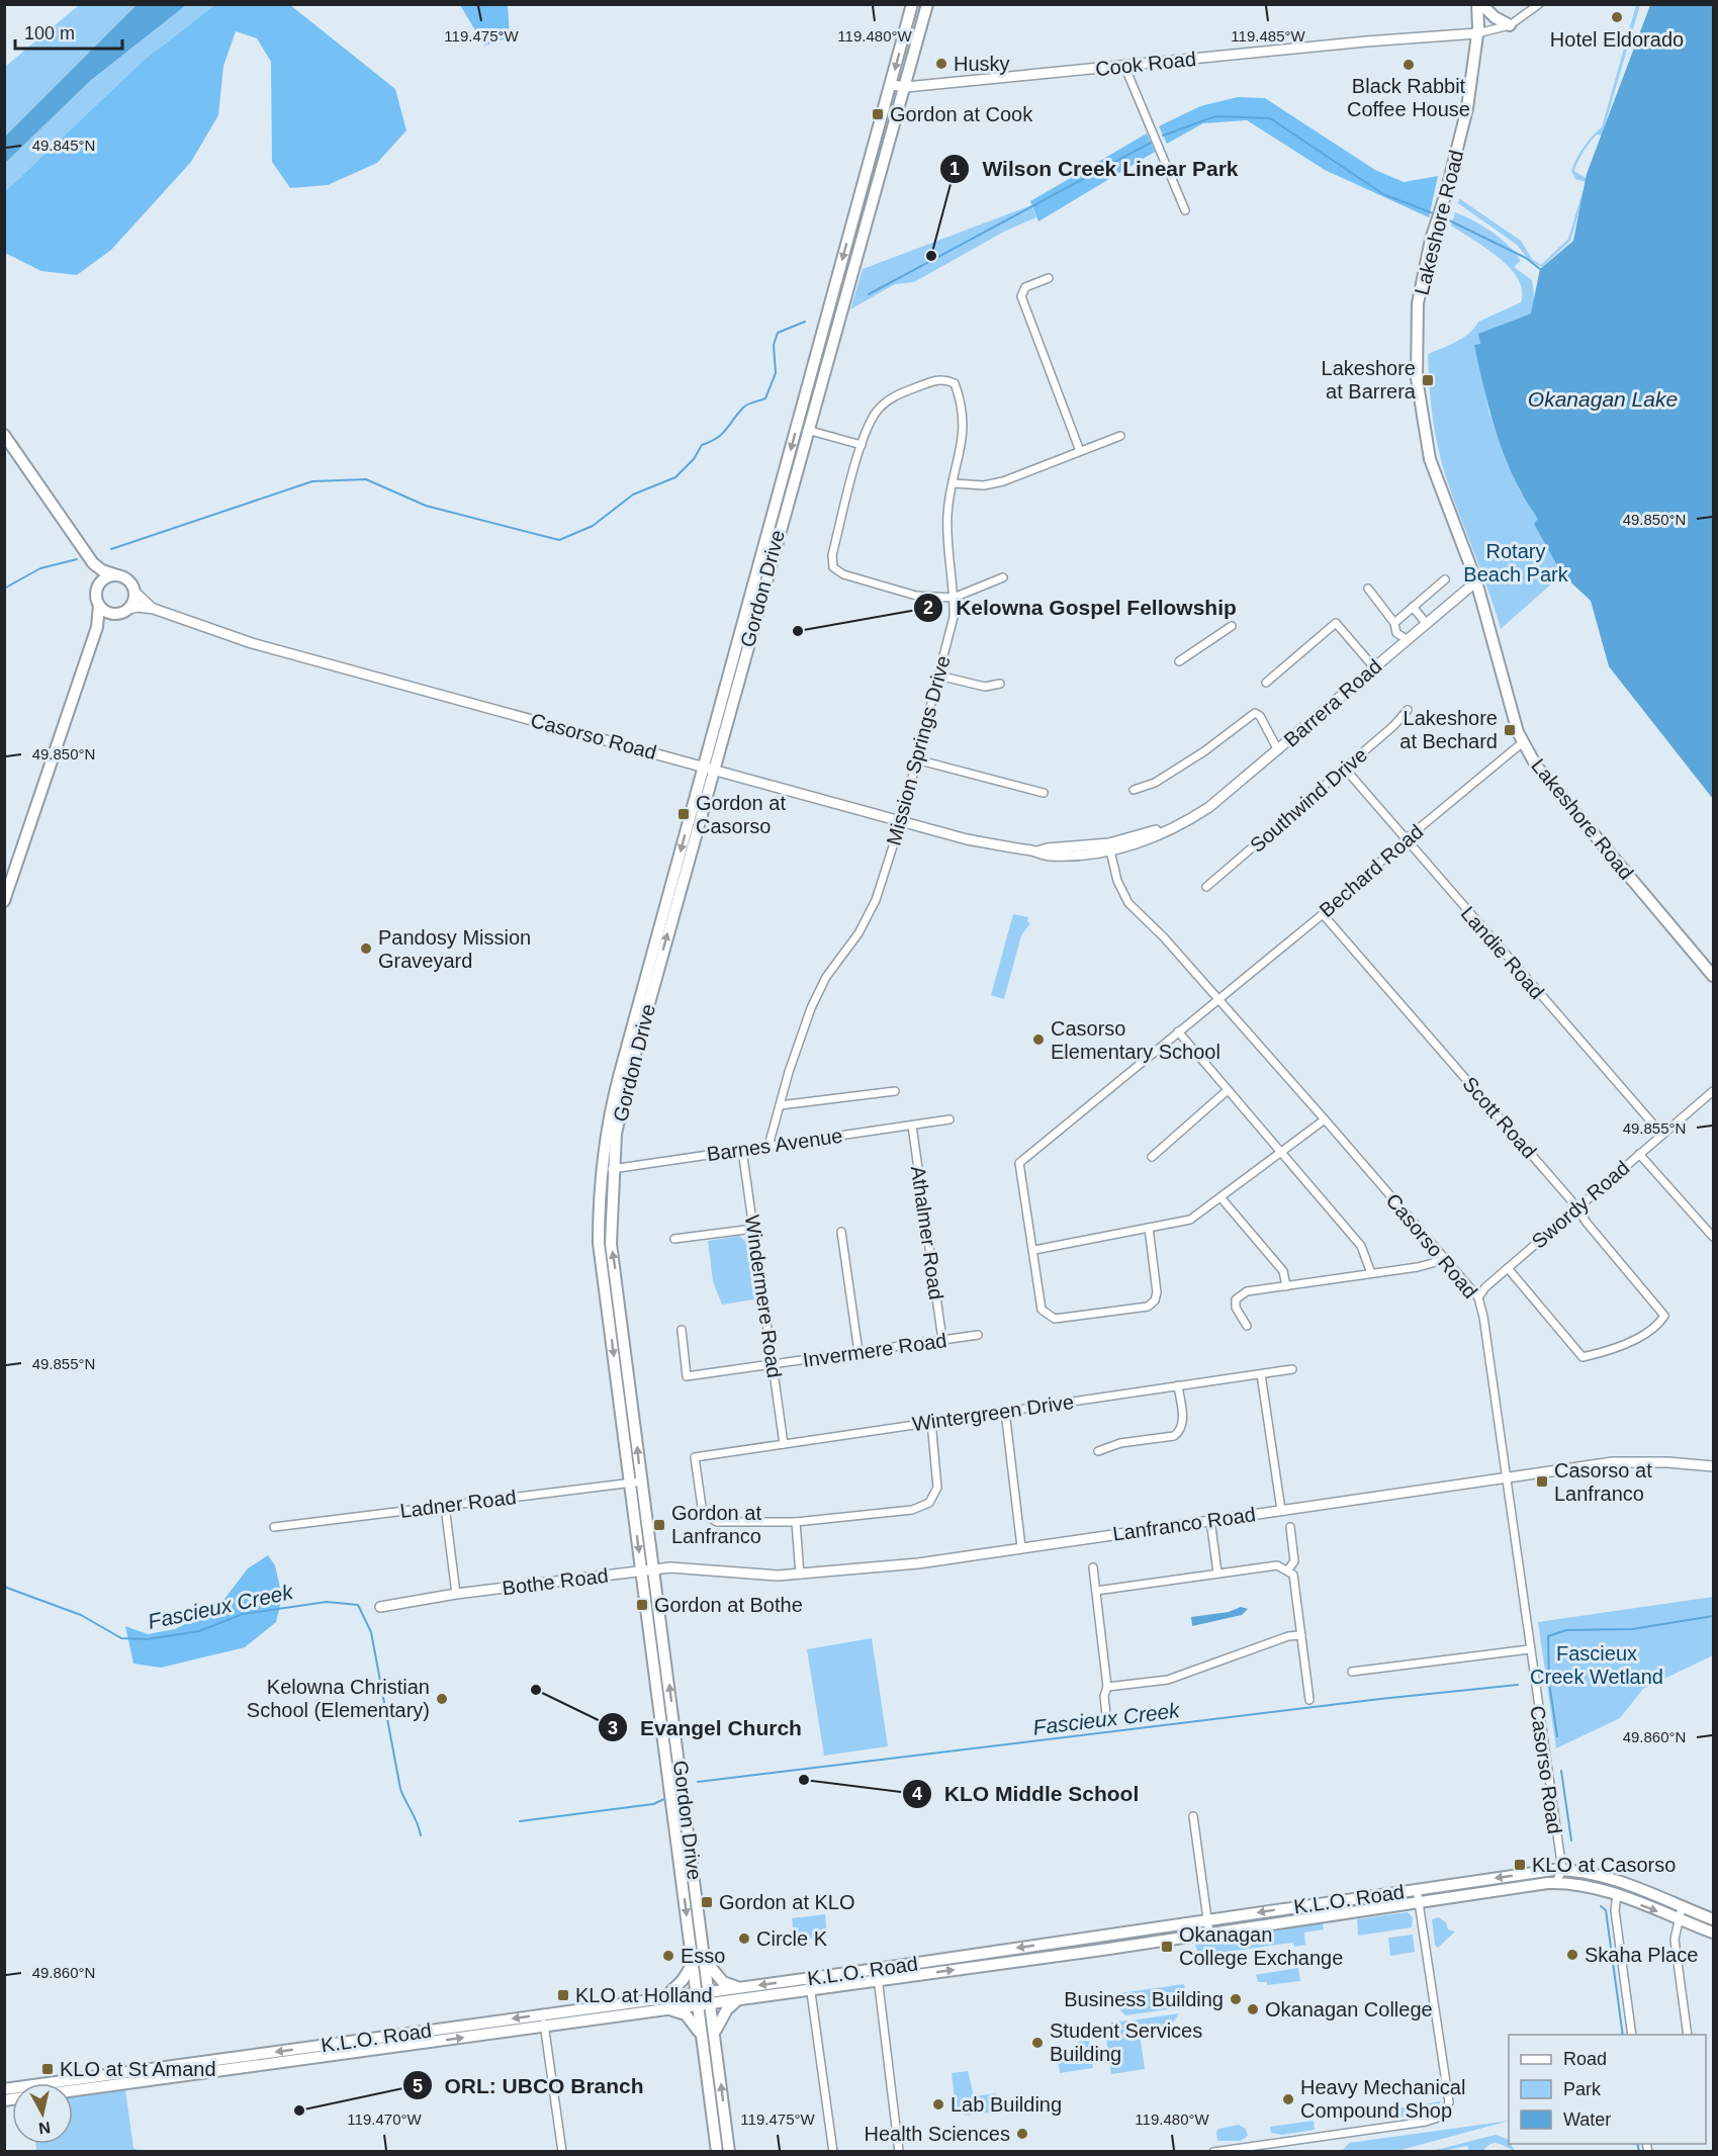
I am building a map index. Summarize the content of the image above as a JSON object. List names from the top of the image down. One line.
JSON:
{"streets":{"main road":["Lakeshore Road","Gordon Drive","K.L.O. Road"],"street":["Cook Road","Barrera Road","Casorso Road","Mission Springs Drive","Southwind Drive","Bechard Road","Landie Road","Scott Road","Barnes Avenue","Swordy Road","Athalmer Road","Windermere Road","Invermere Road","Wintergreen Drive","Ladner Road","Lanfranco Road","Bothe Road"]},"crossings":[["Cook Road","Lakeshore Road"],["Cook Road","Gordon Drive"],["Lakeshore Road","Barrera Road"],["Lakeshore Road","Bechard Road"],["Gordon Drive","Casorso Road"],["Gordon Drive","Barnes Avenue"],["Gordon Drive","Ladner Road"],["Gordon Drive","Lanfranco Road"],["Gordon Drive","Bothe Road"],["Gordon Drive","K.L.O. Road"],["Barrera Road","Casorso Road"],["Casorso Road","Mission Springs Drive"],["Casorso Road","Bechard Road"],["Casorso Road","Swordy Road"],["Casorso Road","Lanfranco Road"],["Casorso Road","K.L.O. Road"],["Mission Springs Drive","Barnes Avenue"],["Southwind Drive","Landie Road"],["Bechard Road","Landie Road"],["Bechard Road","Scott Road"],["Landie Road","Swordy Road"],["Scott Road","Swordy Road"],["Barnes Avenue","Athalmer Road"],["Barnes Avenue","Windermere Road"],["Athalmer Road","Invermere Road"],["Windermere Road","Invermere Road"],["Windermere Road","Wintergreen Drive"],["Lanfranco Road","Bothe Road"]],"water":["Okanagan Lake","Fascieux Creek"],"parks":["Rotary Beach Park","Fascieux Creek Wetland"],"places":{"other":["Hotel Eldorado","Husky","Black Rabbit Coffee House","Wilson Creek Linear Park","Kelowna Gospel Fellowship","Pandosy Mission Graveyard","Casorso Elementary School","Evangel Church","Kelowna Christian School (Elementary)","KLO Middle School","Circle K","Skaha Place","Esso","Business Building","Okanagan College","Student Services Building","Heavy Mechanical Compound Shop","Lab Building","ORL: UBCO Branch","Health Sciences"],"transit":["Gordon at Cook","Lakeshore at Barrera","Lakeshore at Bechard","Gordon at Casorso","Casorso at Lanfranco","Gordon at Lanfranco","Gordon at Bothe","KLO at Casorso","Gordon at KLO","Okanagan College Exchange","KLO at Holland","KLO at St Amand"]},"legend":["Road","Park","Water"],"scale_bar":"100 m","north":"bottom","coordinates":["119.475°W","119.480°W","119.485°W","49.845°N","49.850°N","49.855°N","49.860°N","119.470°W"]}
